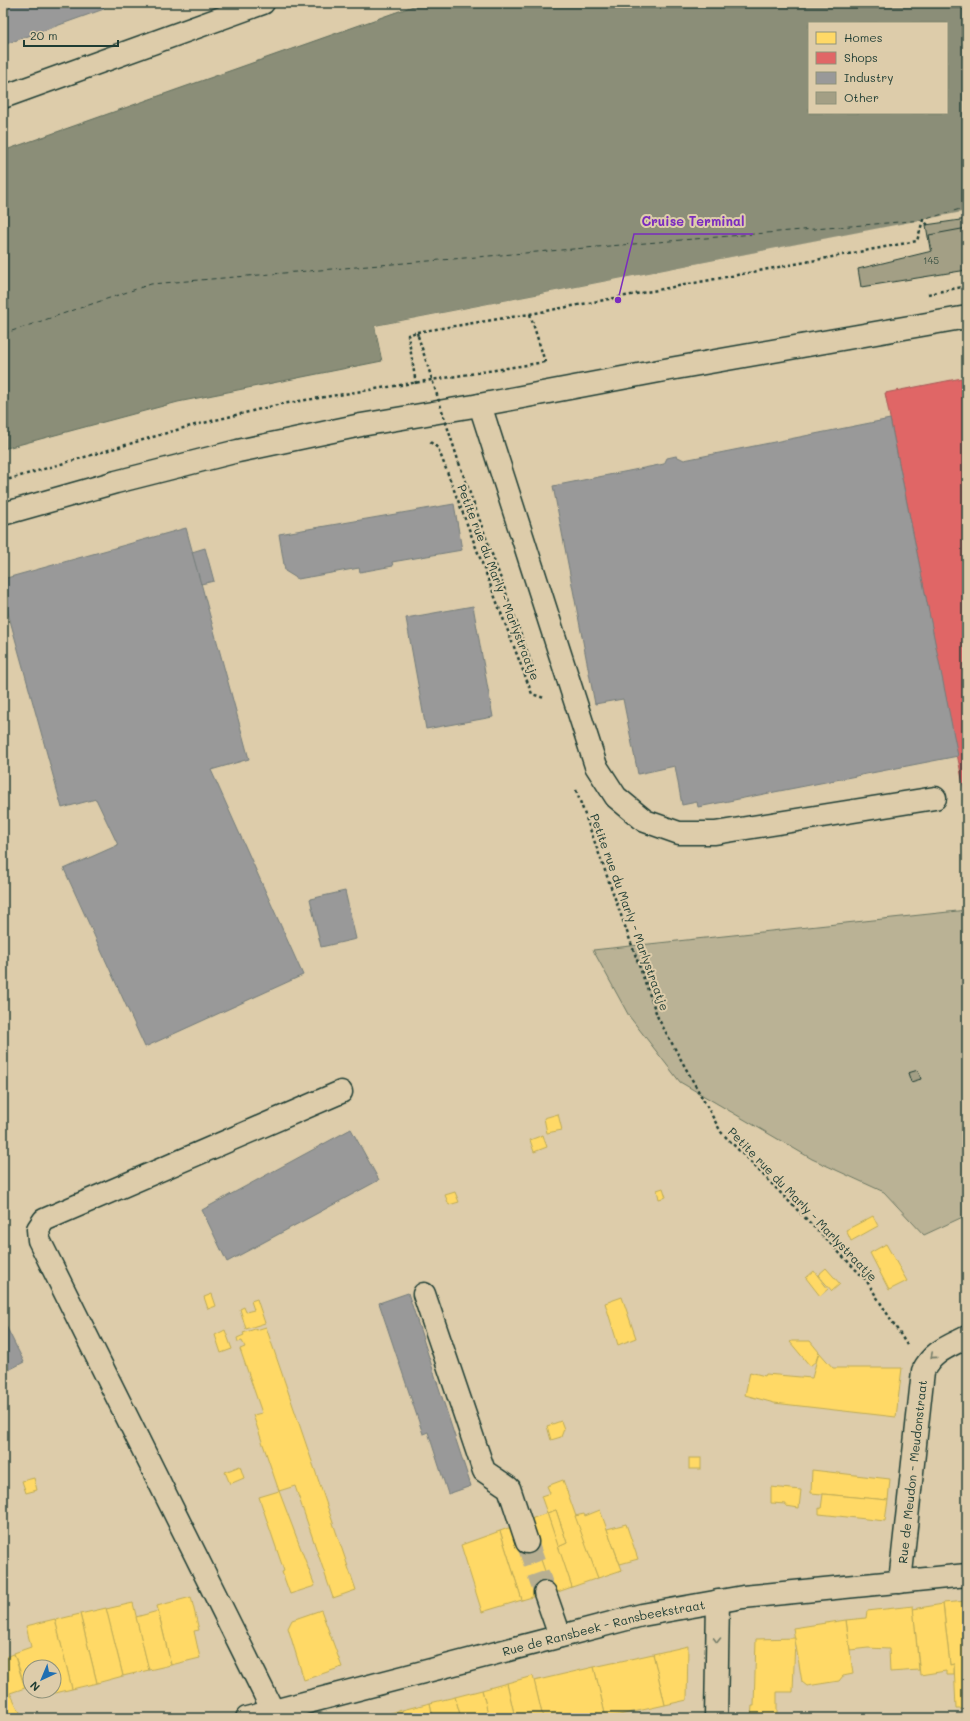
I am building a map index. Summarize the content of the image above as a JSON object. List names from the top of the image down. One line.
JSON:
{"streets":{"street":["Rue de Meudon - Meudonstraat","Rue de Ransbeek - Ransbeekstraat"],"path":["Petite rue du Marly - Marlystraatje"]},"crossings":[["Rue de Meudon - Meudonstraat","Rue de Ransbeek - Ransbeekstraat"]],"one_way":["Rue de Meudon - Meudonstraat"],"places":["Cruise Terminal"],"house_numbers":["145"],"legend":["Homes","Shops","Industry","Other"],"scale_bar":"20 m","north":"bottom left"}
